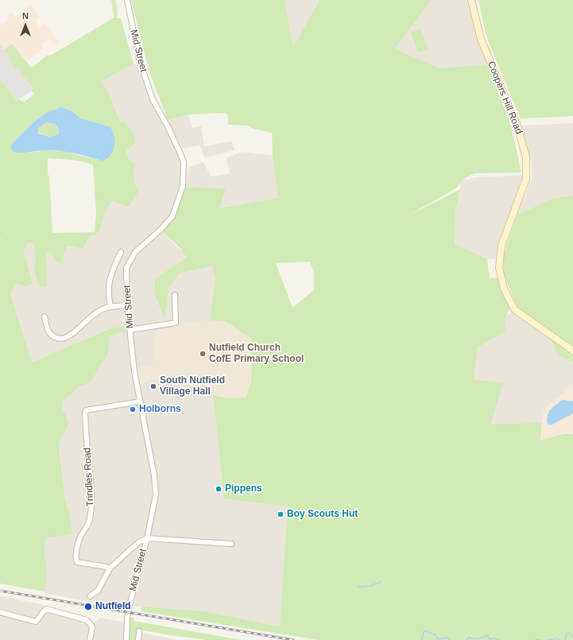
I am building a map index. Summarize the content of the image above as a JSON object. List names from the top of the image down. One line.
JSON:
{"streets":{"street":["Mid Street","Coopers Hill Road","Trindles Road"]},"crossings":[["Mid Street","Trindles Road"]],"places":["Nutfield Church CofE Primary School","South Nutfield Village Hall","Holborns","Pippens","Boy Scouts Hut","Nutfield"],"north":"top"}
